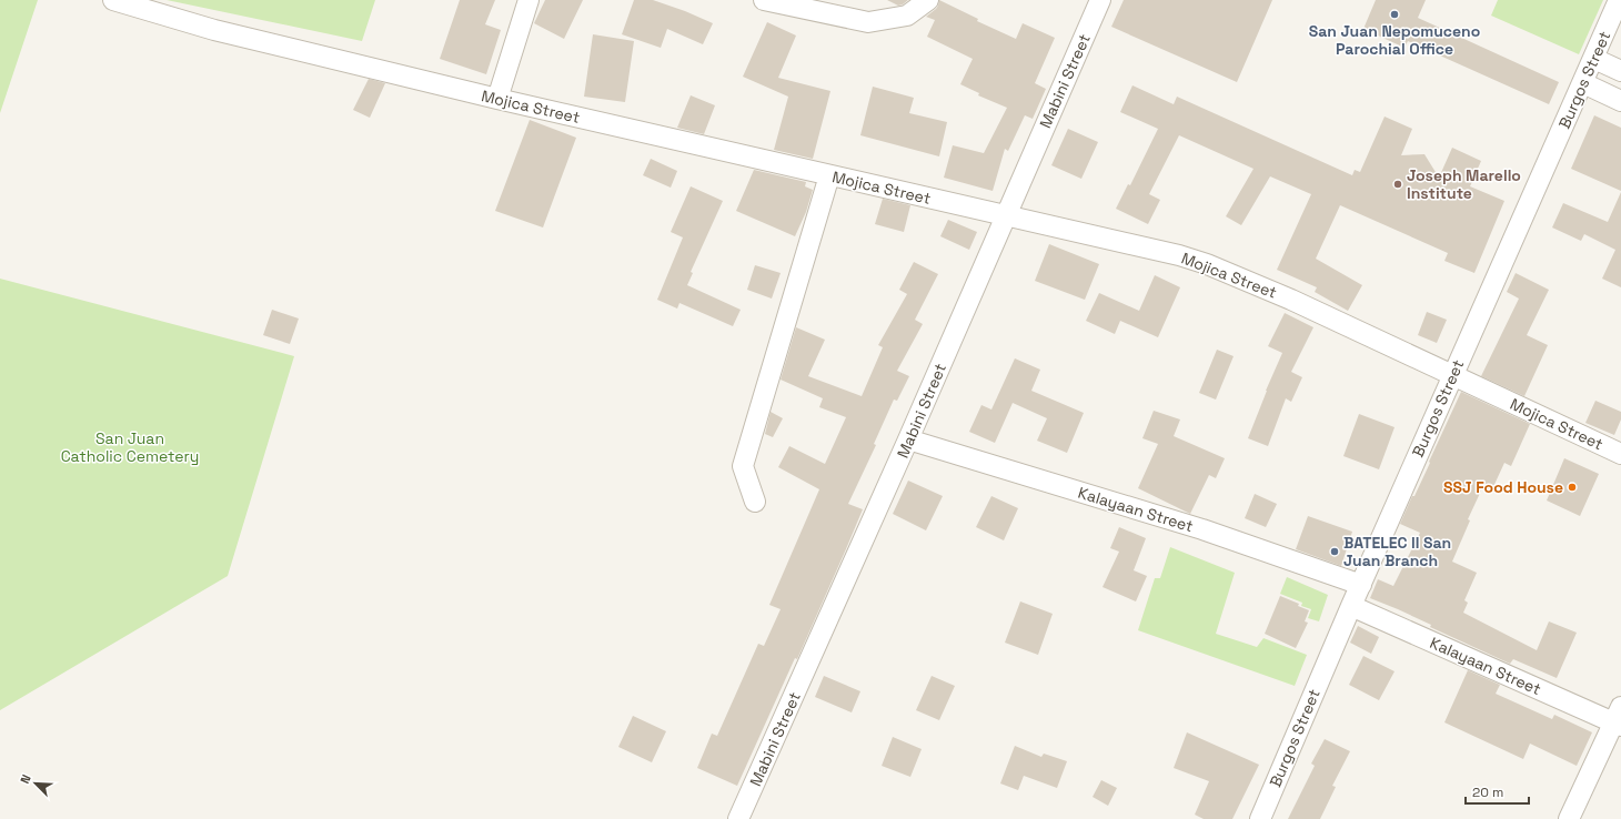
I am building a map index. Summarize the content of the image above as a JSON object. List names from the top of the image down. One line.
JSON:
{"streets":{"street":["Burgos Street","Mabini Street","Mojica Street","Kalayaan Street"]},"crossings":[["Burgos Street","Mojica Street"],["Burgos Street","Kalayaan Street"],["Mabini Street","Mojica Street"],["Mabini Street","Kalayaan Street"]],"parks":["San Juan Catholic Cemetery"],"places":["San Juan Nepomuceno Parochial Office","Joseph Marello Institute","SSJ Food House","BATELEC II San Juan Branch"],"scale_bar":"20 m","north":"top left"}
